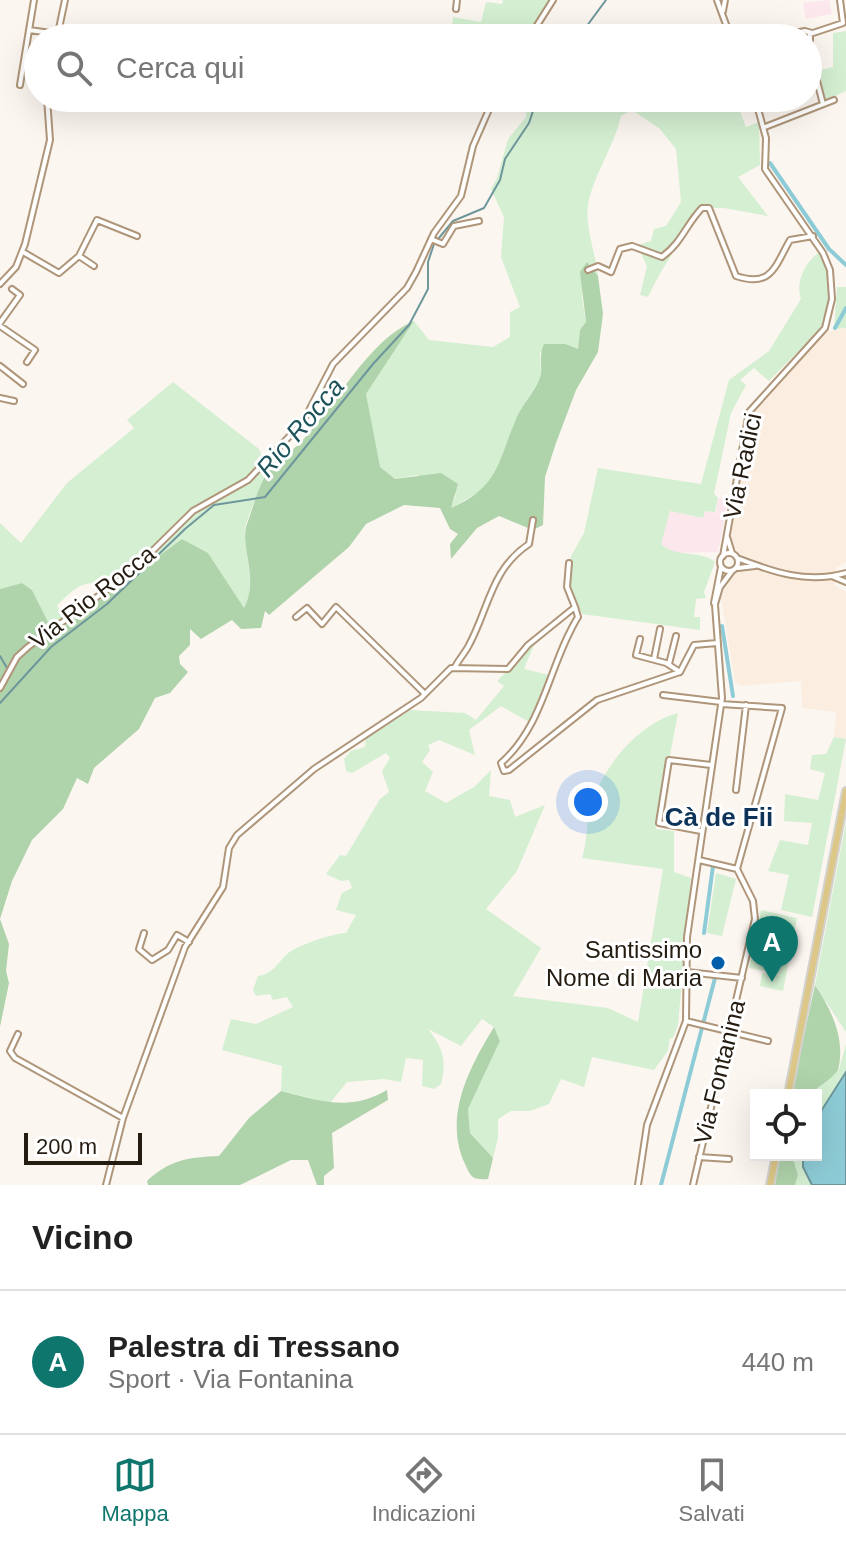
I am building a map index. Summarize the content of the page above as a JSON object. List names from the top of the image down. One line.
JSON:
{"streets":{"street":["Via Radici","Via Rio Rocca","Via Fontanina"]},"districts":["Cà de Fii"],"water":["Rio Rocca"],"places":["Santissimo Nome di Maria"],"scale_bar":"200 m","page":{"search":"Cerca qui","pins":"A","scale":"200 m","heading":"Vicino","list":[{"mark":"A","name":"Palestra di Tressano","note":"Sport · Via Fontanina","value":"440 m"}],"nav":["Mappa","Indicazioni","Salvati"]}}
